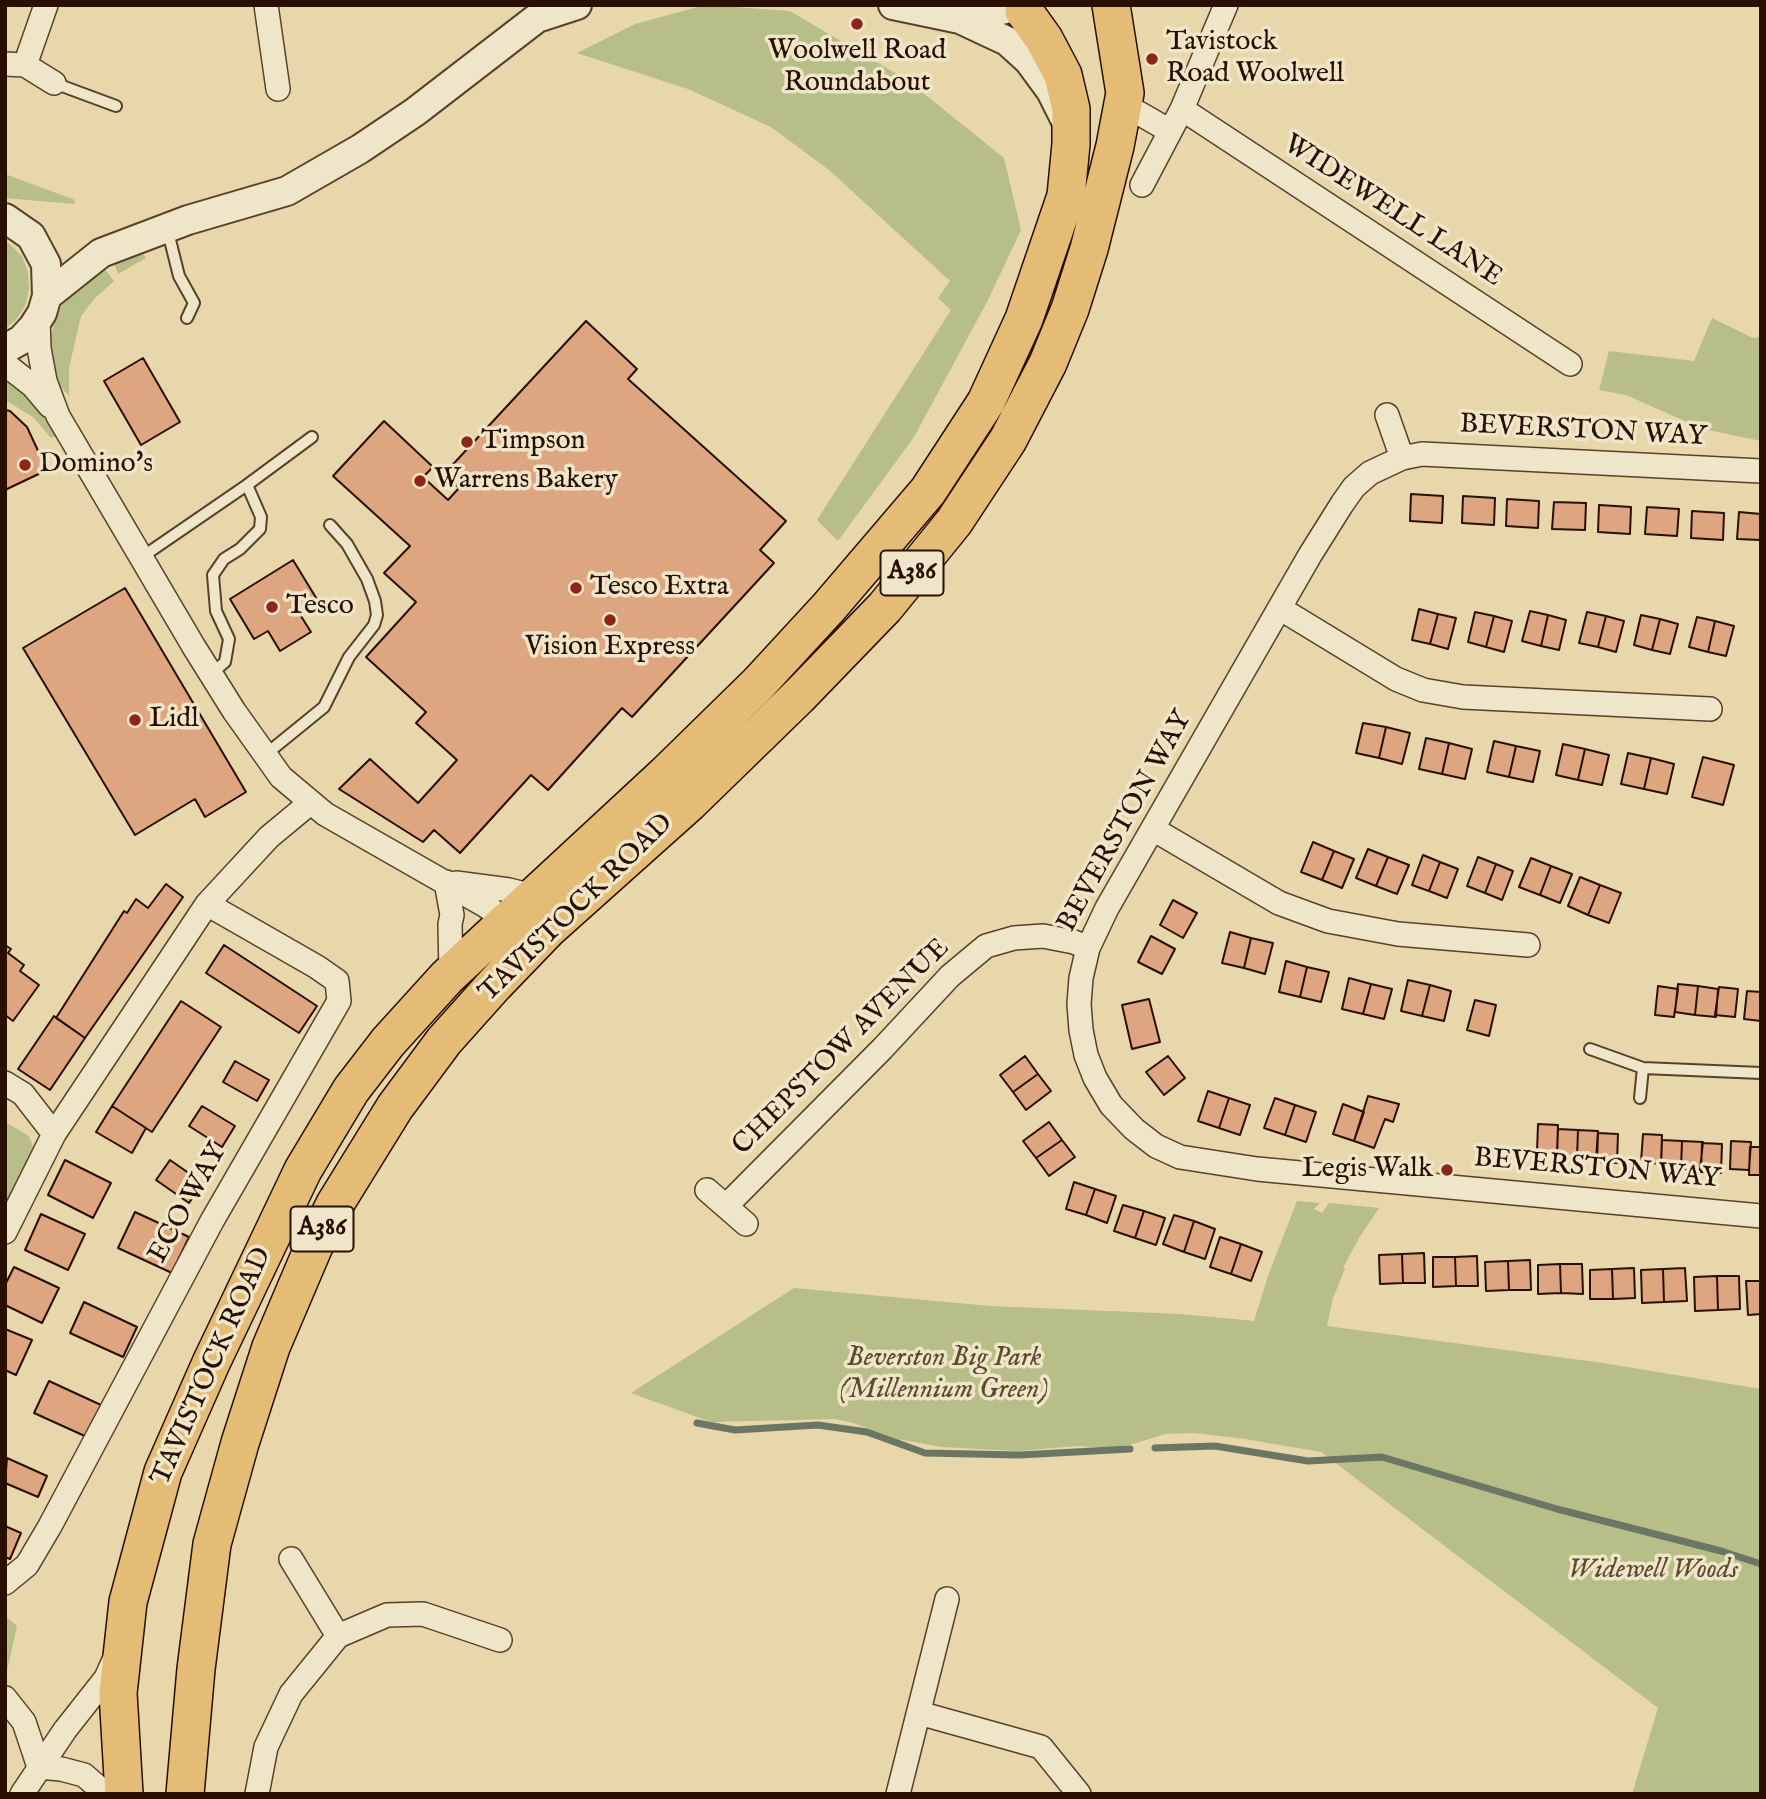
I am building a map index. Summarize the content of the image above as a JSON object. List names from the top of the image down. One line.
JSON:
{"streets":{"highway":["A386","TAVISTOCK ROAD"],"street":["WIDEWELL LANE","BEVERSTON WAY","CHEPSTOW AVENUE","ECO WAY"]},"crossings":[["BEVERSTON WAY","CHEPSTOW AVENUE"],["A386","TAVISTOCK ROAD"]],"parks":["Beverston Big Park (Millennium Green)","Widewell Woods"],"places":["Woolwell Road Roundabout","Tavistock Road Woolwell","Timpson","Domino's","Warrens Bakery","Tesco Extra","Tesco","Vision Express","Lidl","Legis Walk"]}
